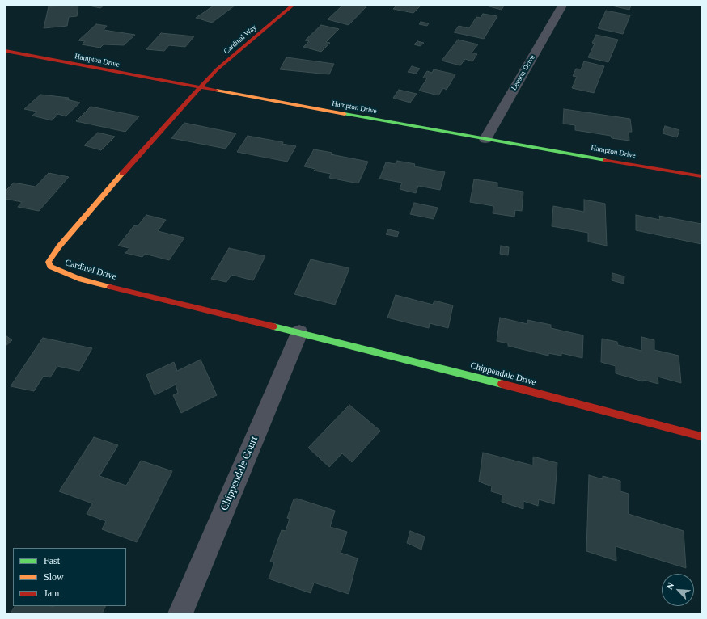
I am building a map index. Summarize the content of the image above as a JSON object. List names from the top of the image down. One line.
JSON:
{"streets":{"street":["Cardinal Way","Hampton Drive","Leeson Drive","Cardinal Drive","Chippendale Drive","Chippendale Court"]},"crossings":[["Cardinal Way","Hampton Drive"],["Cardinal Way","Cardinal Drive"],["Hampton Drive","Leeson Drive"],["Hampton Drive","Cardinal Drive"],["Cardinal Drive","Chippendale Drive"],["Cardinal Drive","Chippendale Court"],["Chippendale Drive","Chippendale Court"]],"legend":["Fast","Slow","Jam"],"north":"top left"}
